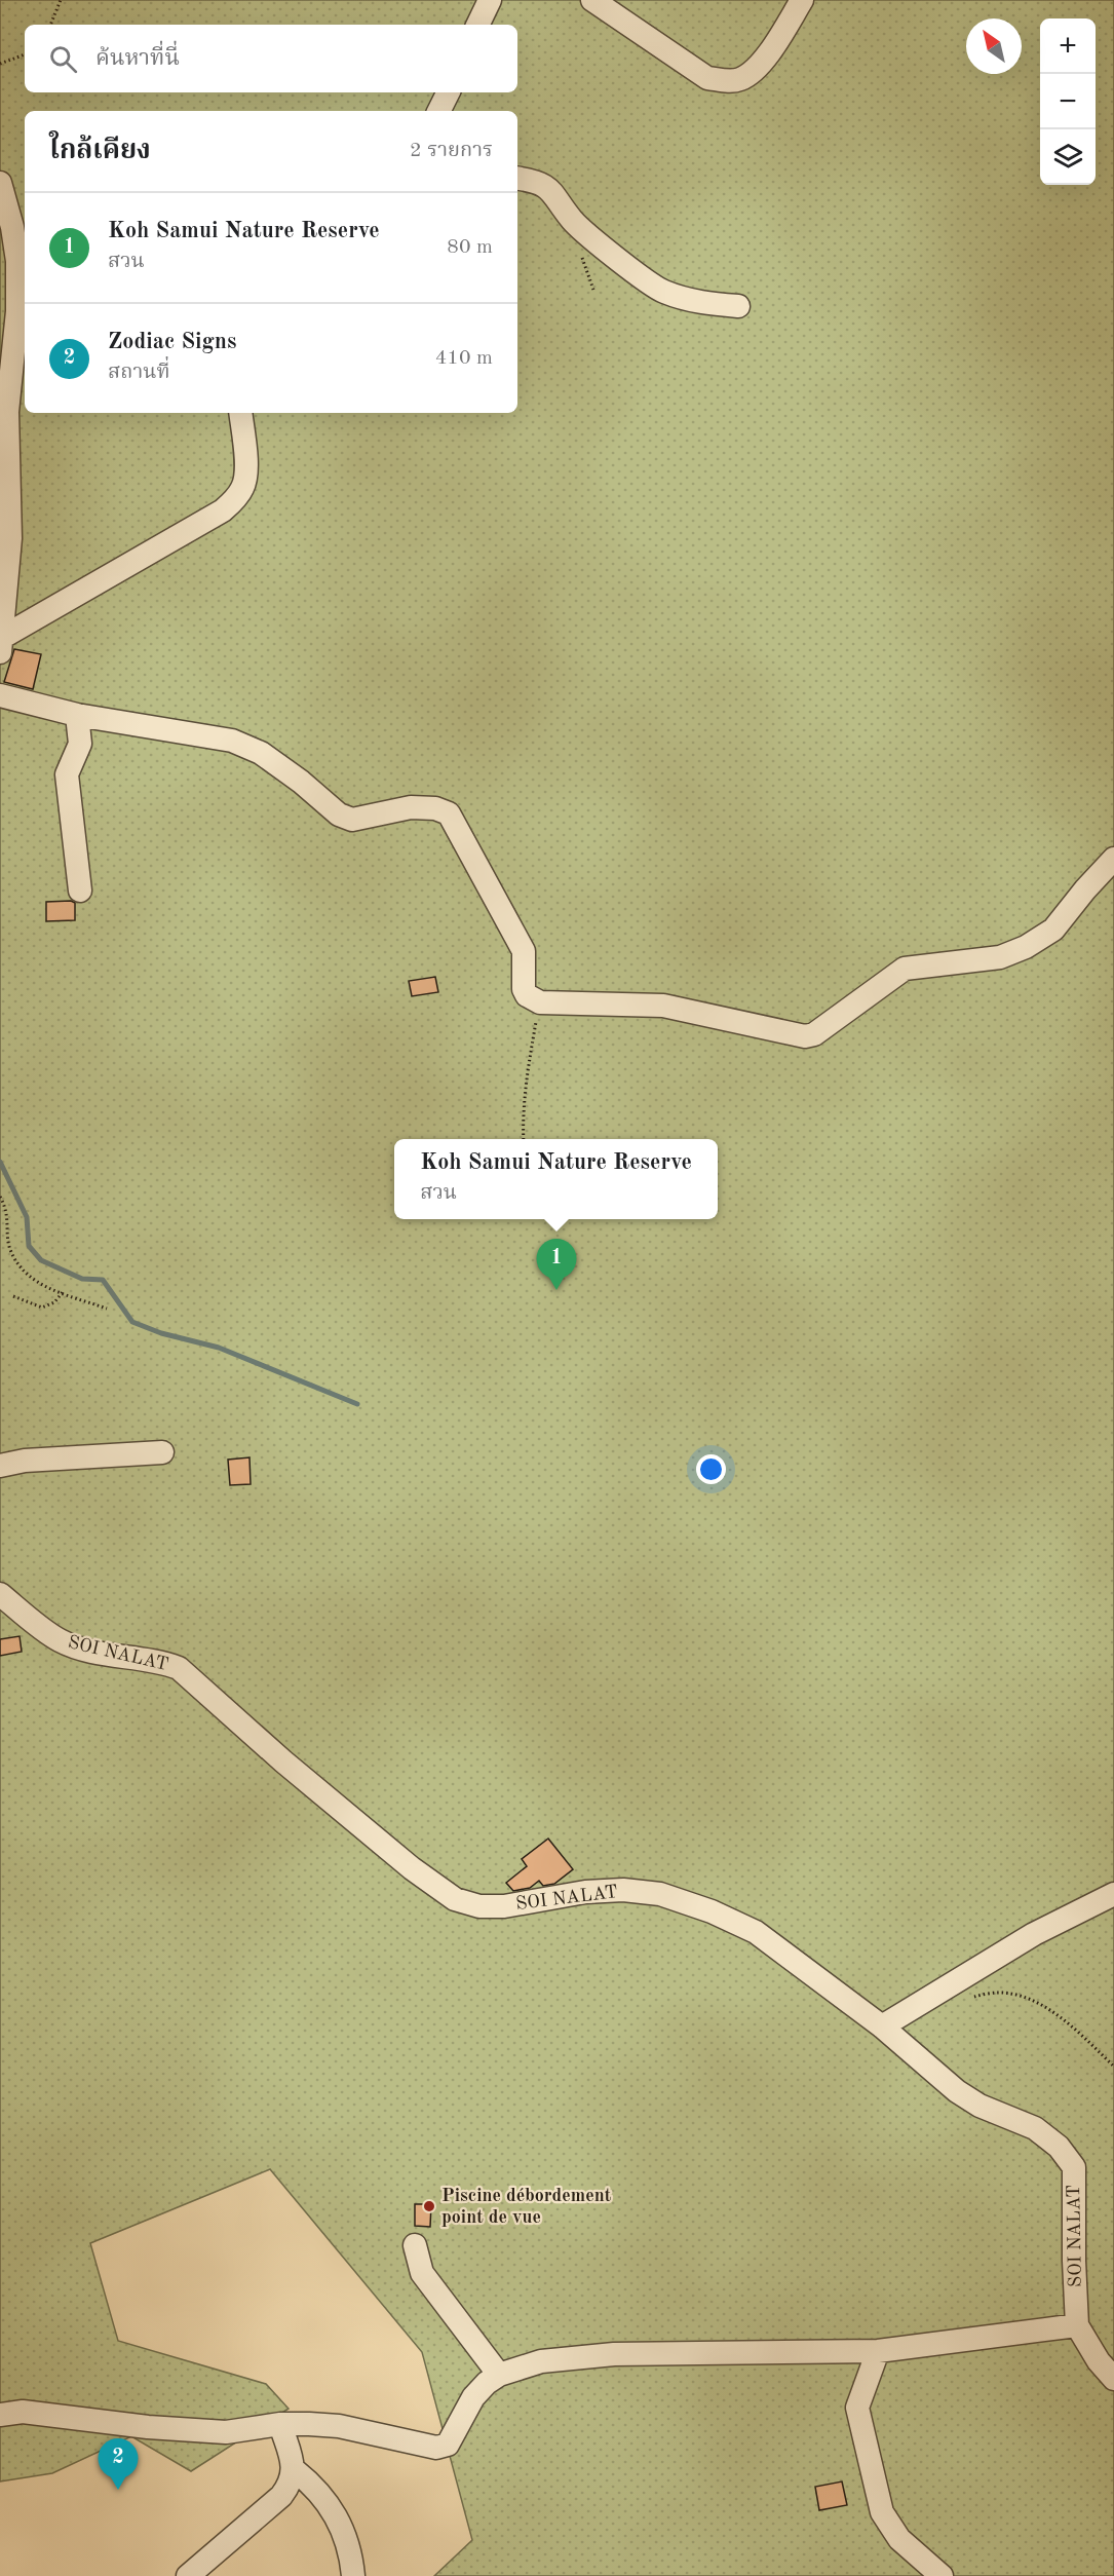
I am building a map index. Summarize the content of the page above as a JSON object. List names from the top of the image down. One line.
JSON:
{"streets":{"street":["SOI NALAT"]},"places":["Piscine débordement point de vue"],"north":"top left","page":{"map_buttons":["+","−"],"search":"ค้นหาที่นี่","heading":["ใกล้เคียง","2 รายการ"],"list":[{"mark":"1","name":"Koh Samui Nature Reserve","note":"สวน","value":"80 m"},{"mark":"2","name":"Zodiac Signs","note":"สถานที่","value":"410 m"}],"popup":["Koh Samui Nature Reserve","สวน"],"pins":["1","2"]}}
